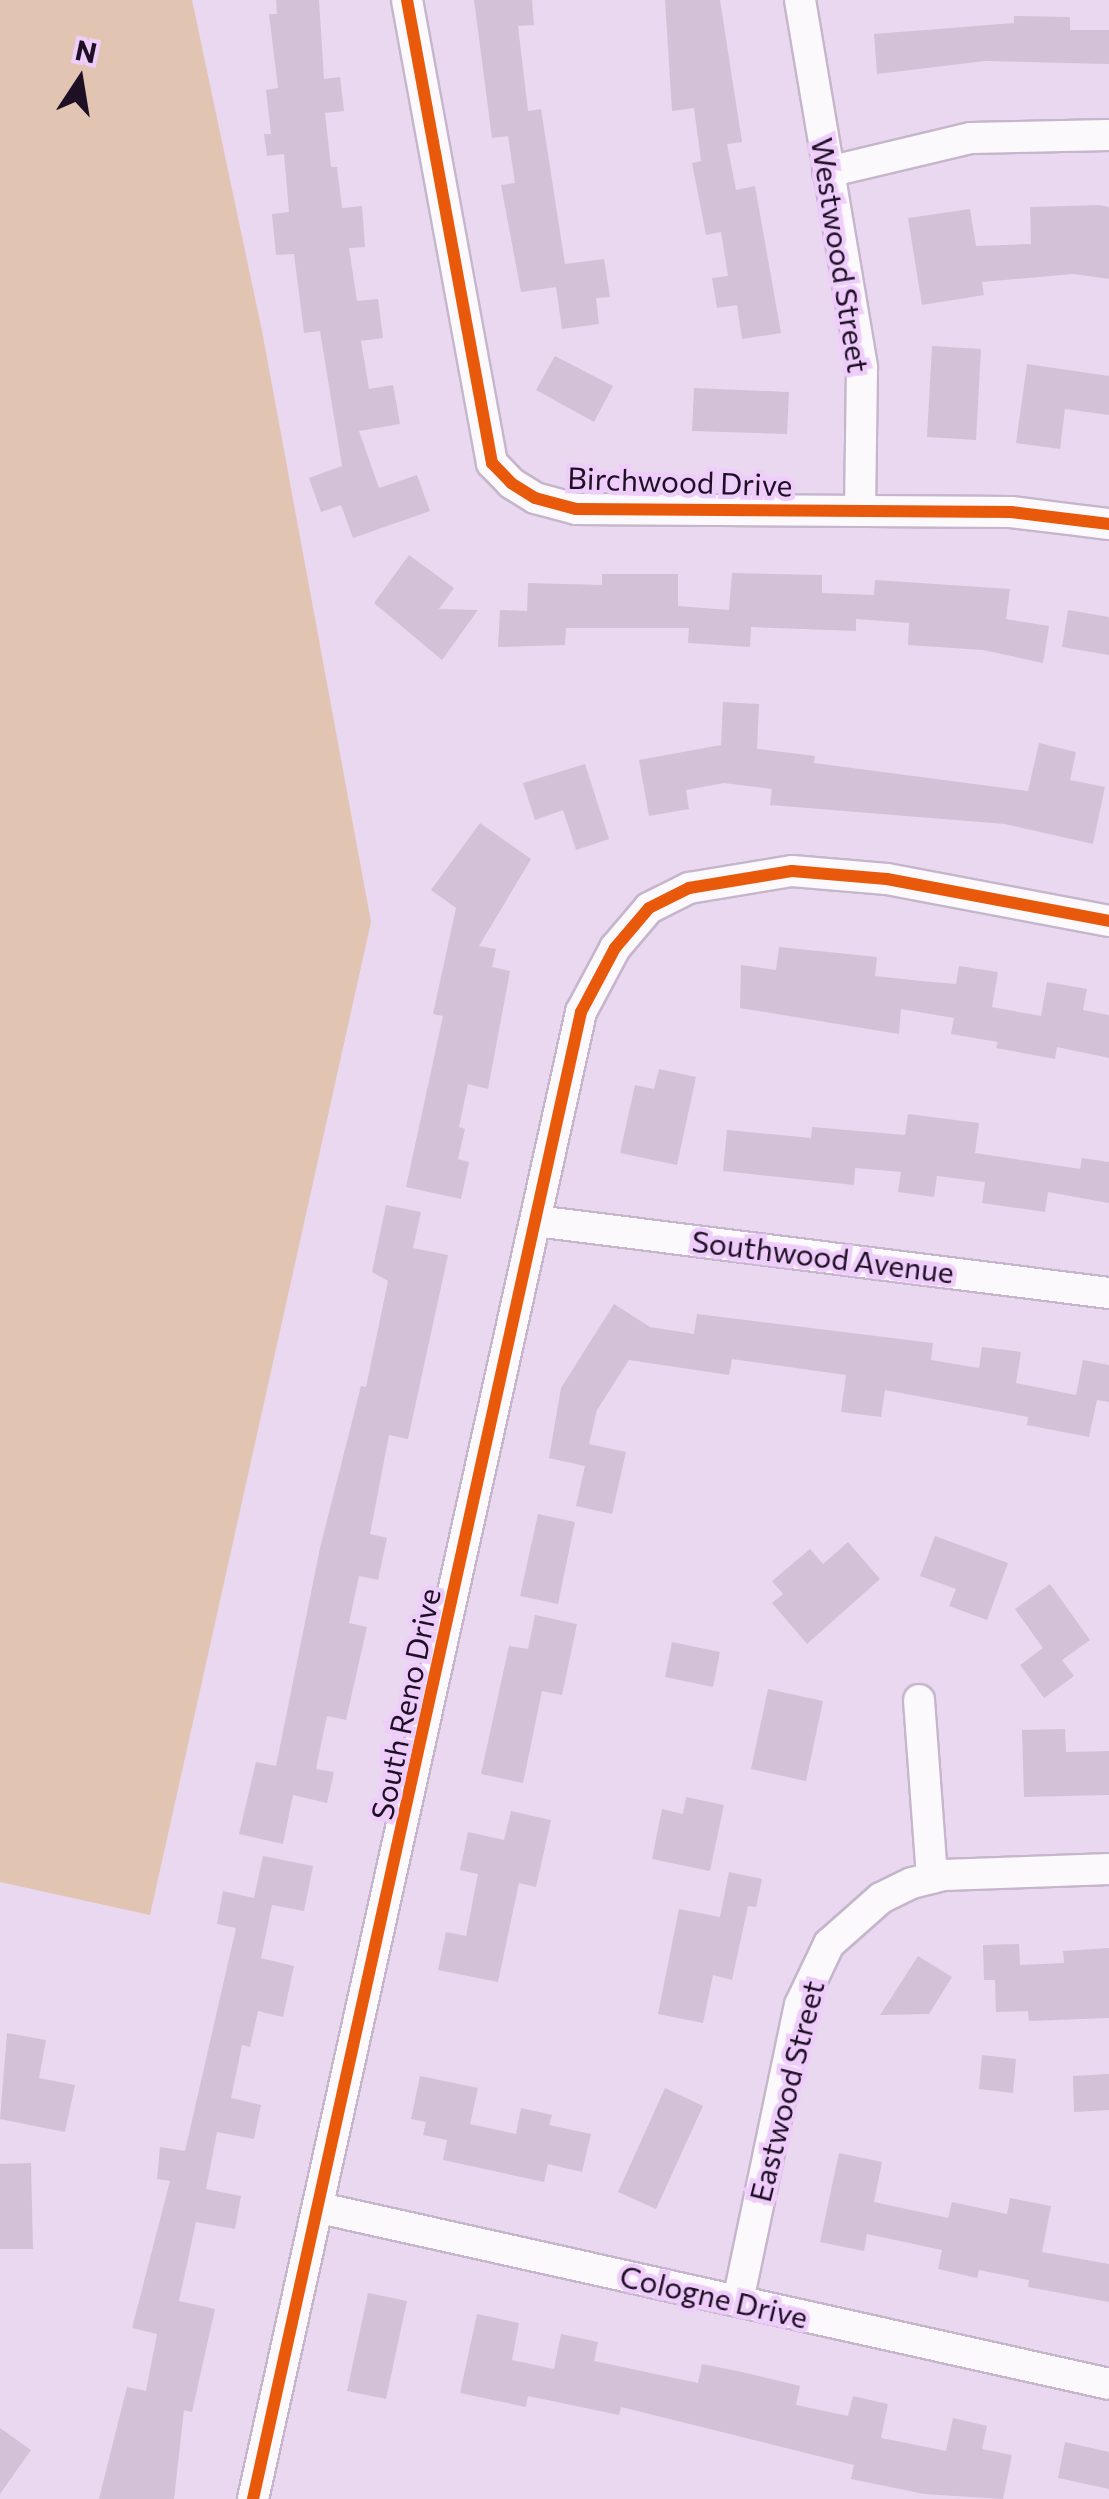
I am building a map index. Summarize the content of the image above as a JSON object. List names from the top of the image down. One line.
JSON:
{"streets":{"street":["Westwood Street","Birchwood Drive","Southwood Avenue","South Reno Drive","Eastwood Street","Cologne Drive"]},"crossings":[["Westwood Street","Birchwood Drive"],["Southwood Avenue","South Reno Drive"],["South Reno Drive","Cologne Drive"],["Eastwood Street","Cologne Drive"]],"north":"top"}
